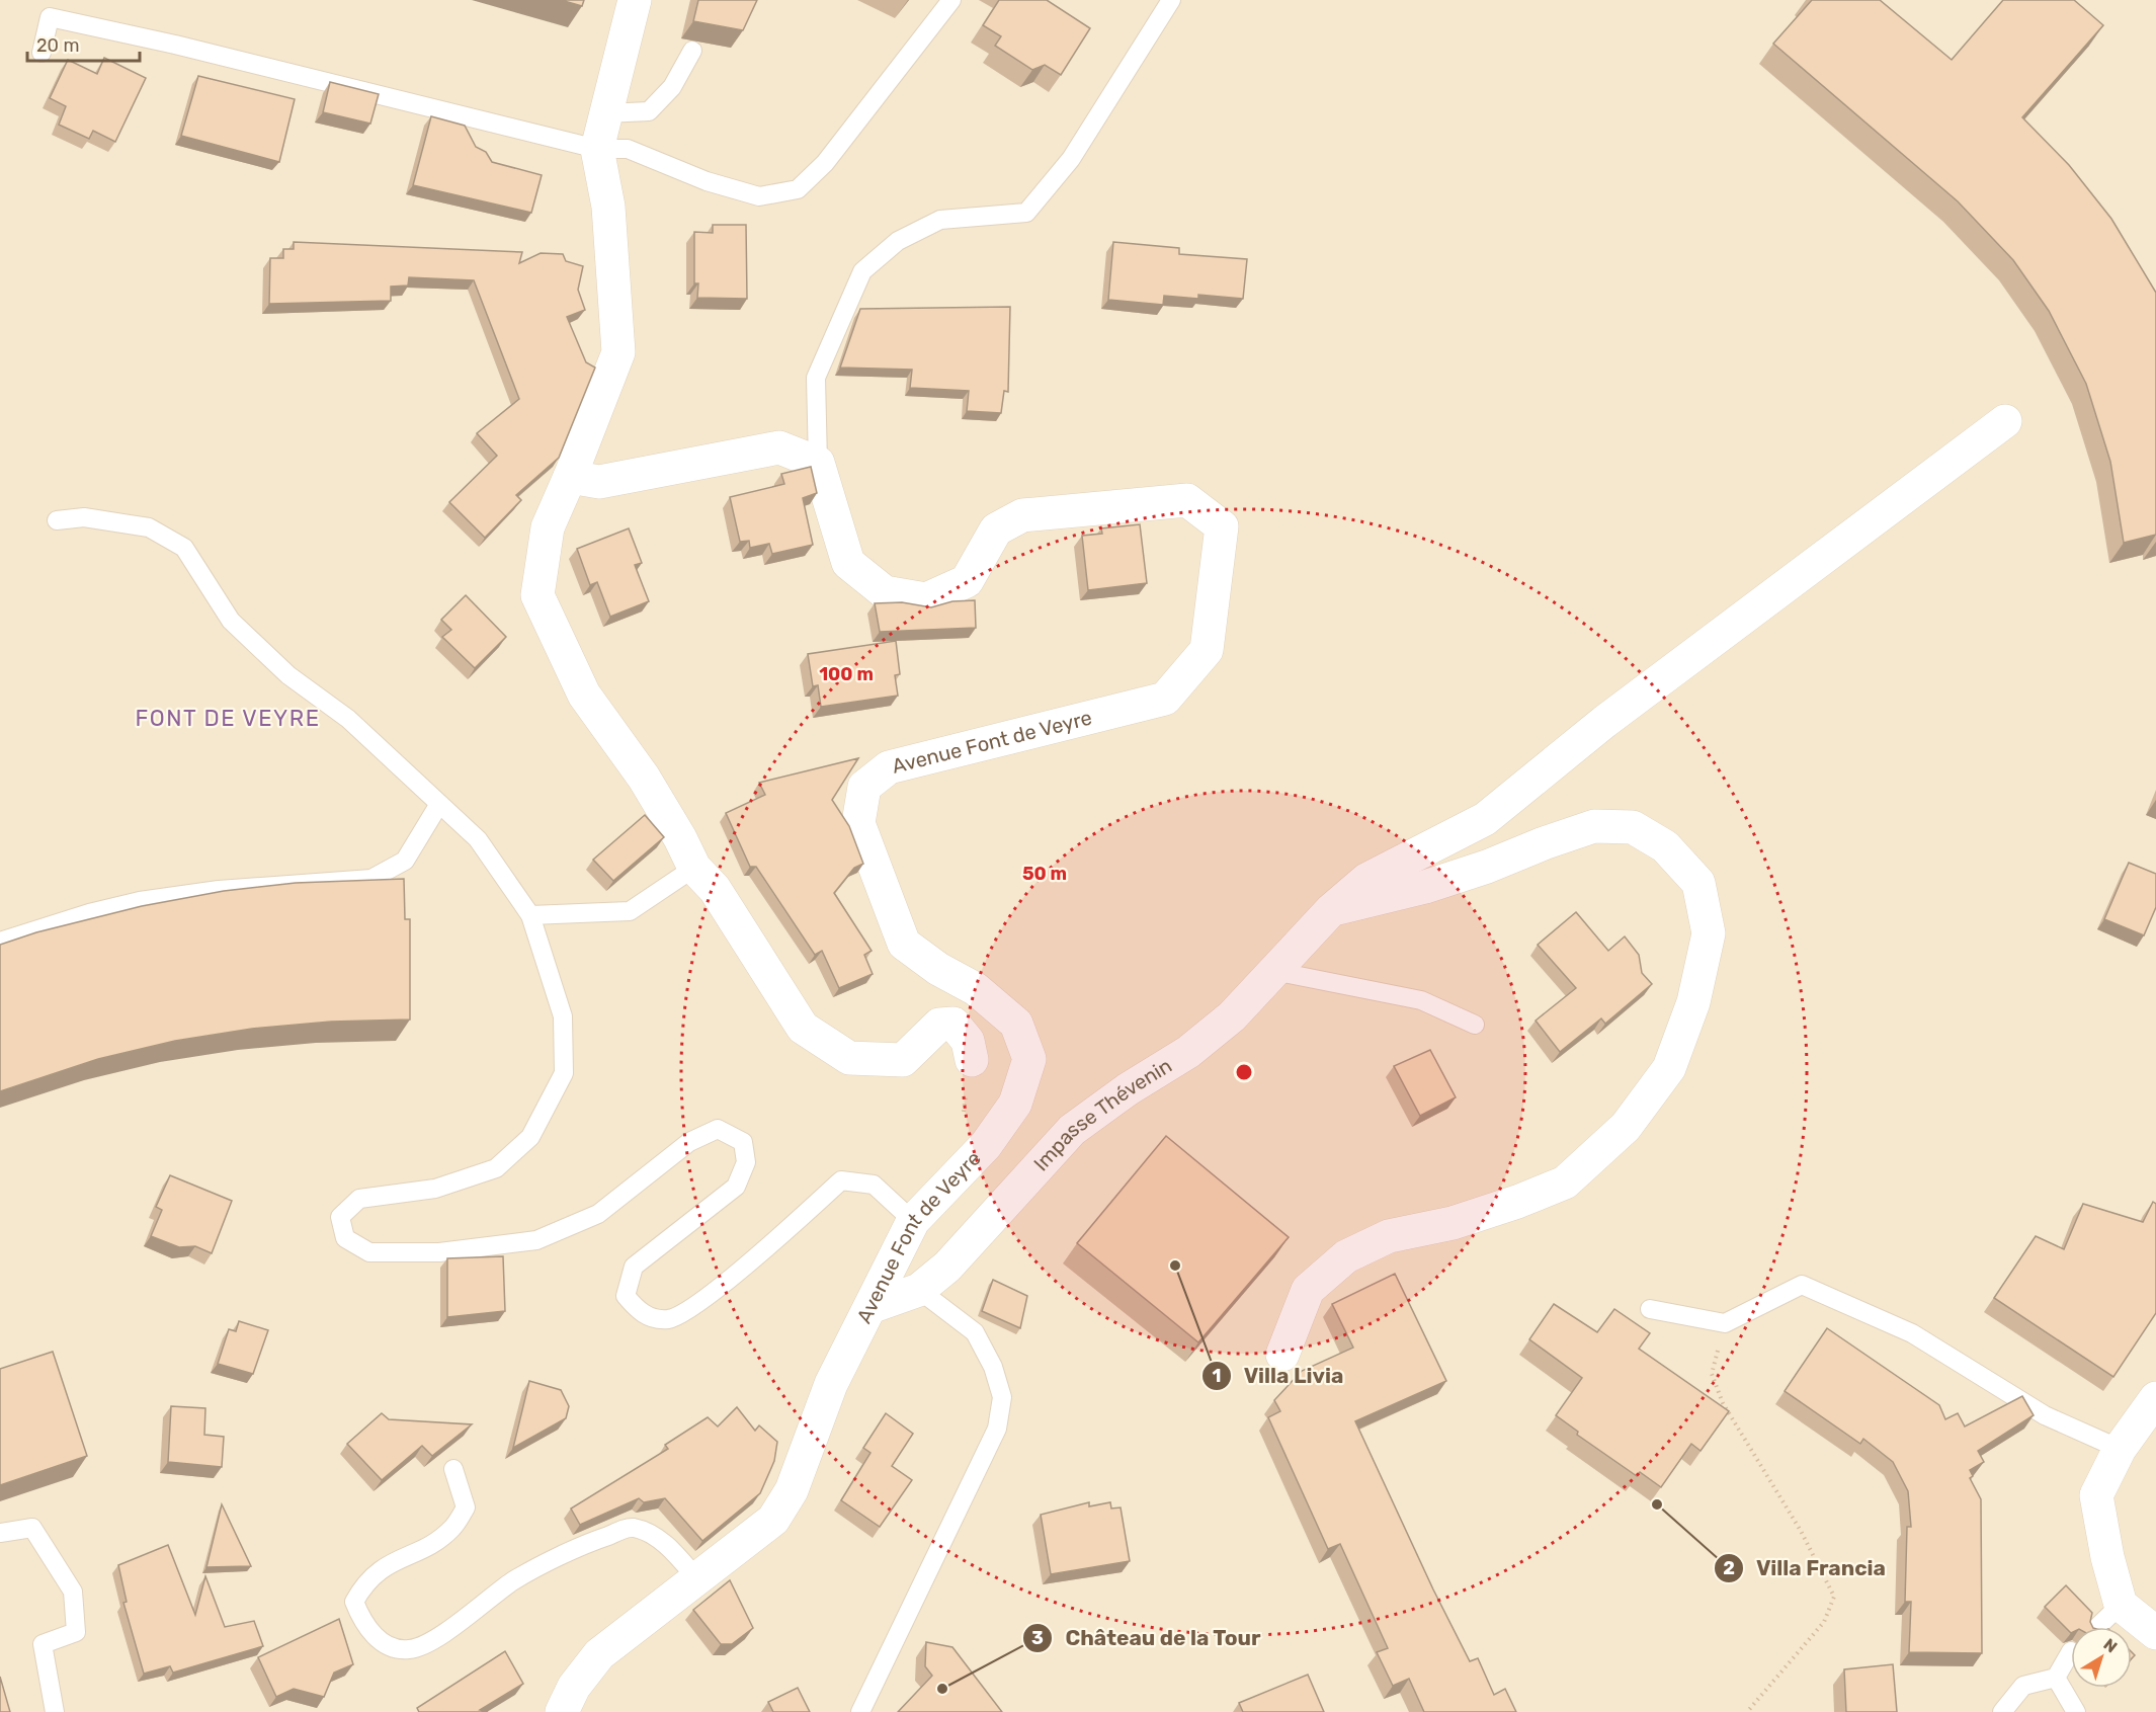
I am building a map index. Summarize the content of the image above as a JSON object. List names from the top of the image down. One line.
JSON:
{"streets":{"street":["Avenue Font de Veyre","Impasse Thévenin"]},"crossings":[["Avenue Font de Veyre","Impasse Thévenin"]],"districts":["FONT DE VEYRE"],"places":["Villa Livia","Villa Francia","Château de la Tour"],"scale_bar":"20 m","north":"top right","rings":["100 m","50 m"]}
